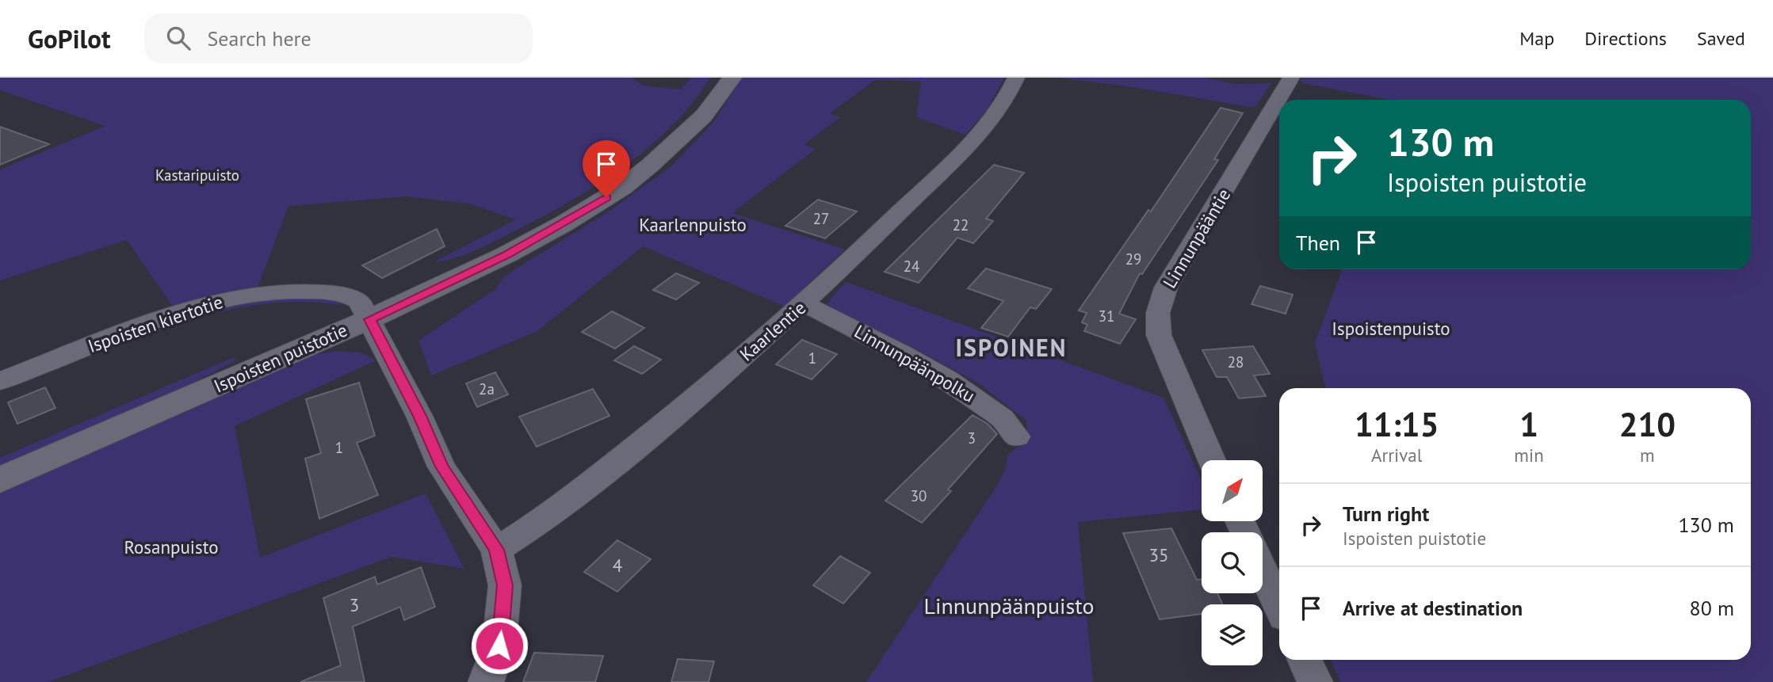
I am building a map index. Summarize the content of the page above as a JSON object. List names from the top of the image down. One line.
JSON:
{"streets":{"main road":["Ispoisten puistotie"],"street":["Linnunpääntie","Ispoisten kiertotie","Kaarlentie","Linnunpäänpolku"]},"crossings":[["Ispoisten kiertotie","Kaarlentie"],["Ispoisten kiertotie","Ispoisten puistotie"],["Kaarlentie","Linnunpäänpolku"]],"districts":["ISPOINEN"],"parks":["Kastaripuisto","Kaarlenpuisto","Ispoistenpuisto","Rosanpuisto","Linnunpäänpuisto"],"house_numbers":["27","22","29","24","31","1","28","2a","3","1","30","35","4","3"],"north":"top right","page":{"header":"GoPilot","search":"Search here","nav":["Map","Directions","Saved"],"turn":["130 m","Ispoisten puistotie"],"then":"Then","eta":["11:15","Arrival","1","min","210","m"],"list":[{"name":"Turn right","note":"Ispoisten puistotie","value":"130 m"},{"name":"Arrive at destination","value":"80 m"}]}}
